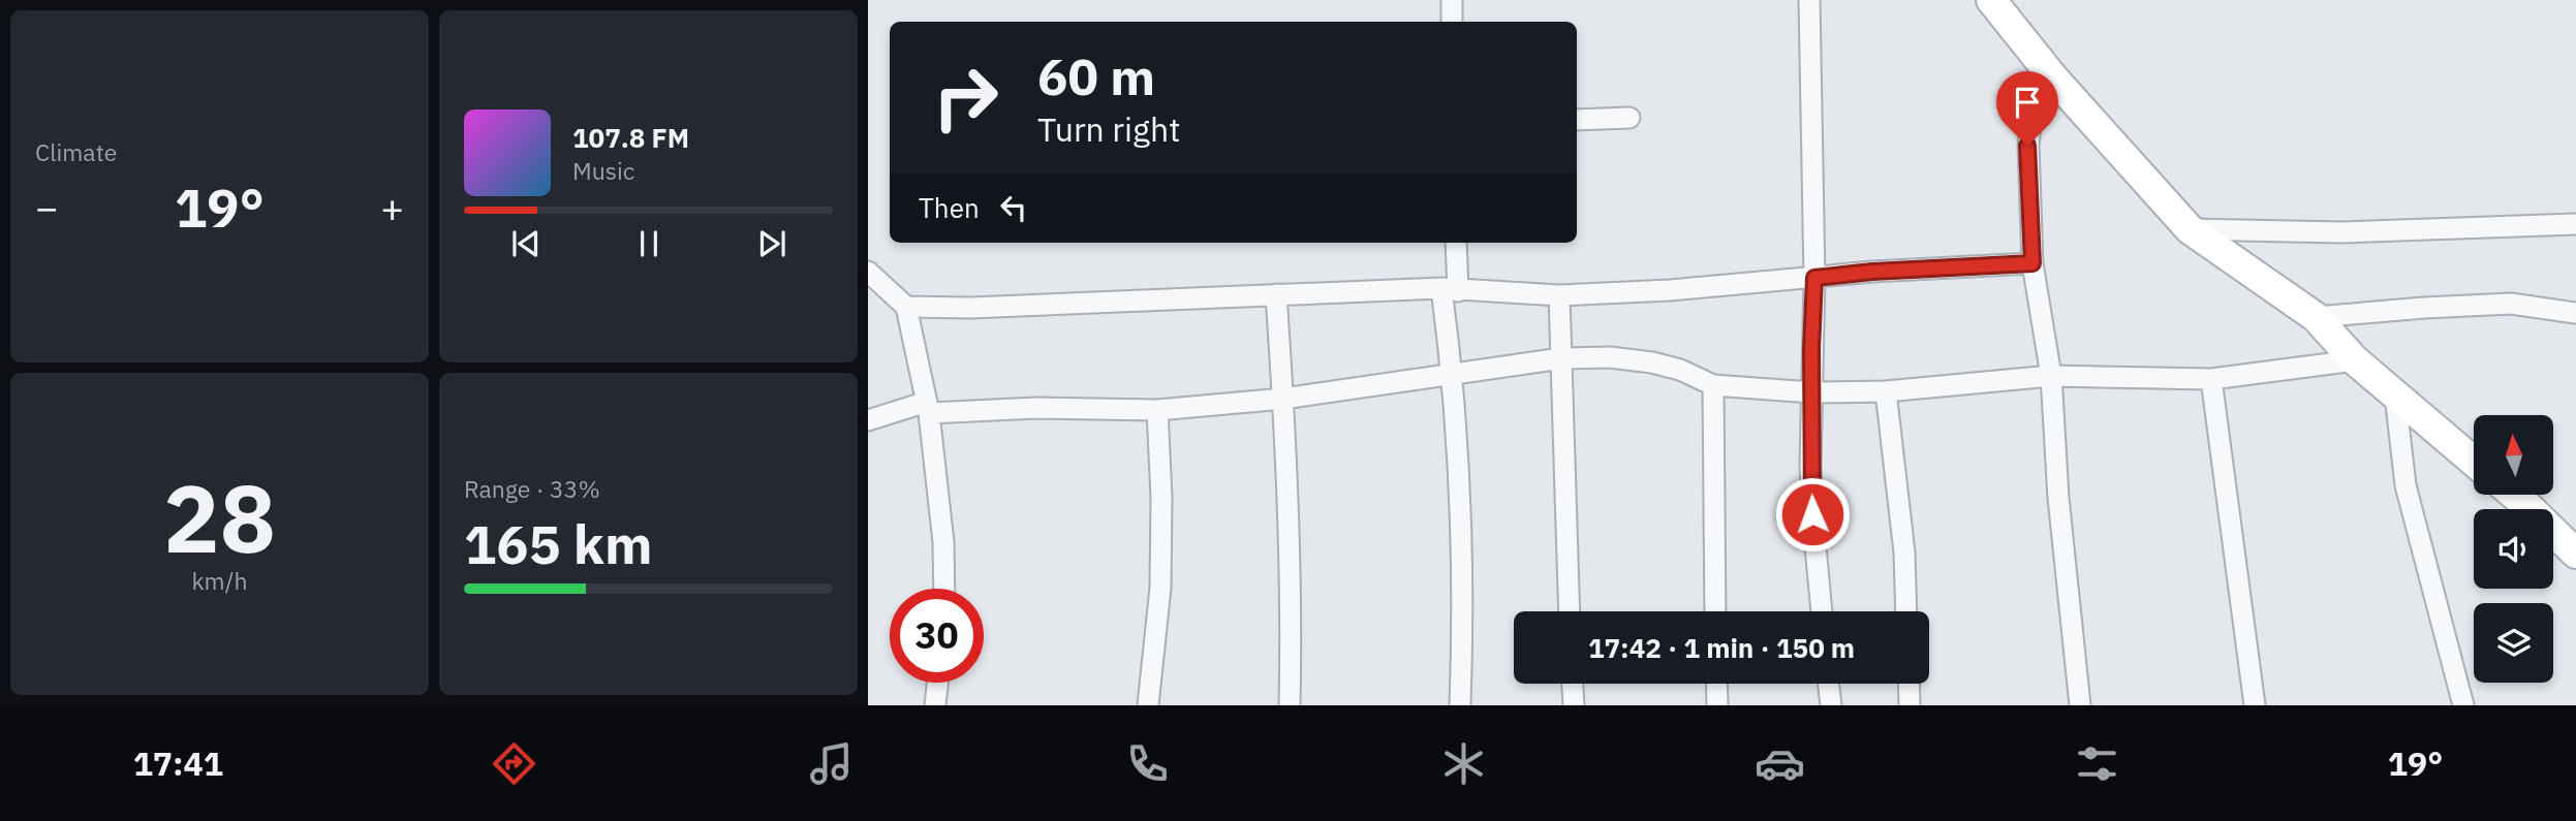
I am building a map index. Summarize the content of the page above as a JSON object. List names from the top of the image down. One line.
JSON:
{"north":"top","page":{"tile":["Climate",["28","km/h"],["Range · 33%","165 km"]],"turn":["60 m","Turn right"],"song":["107.8 FM","Music"],"then":"Then","heat":["−","19°","+"],"limit":"30","trip":"17:42 · 1 min · 150 m","tabs":["17:41","19°"]}}
